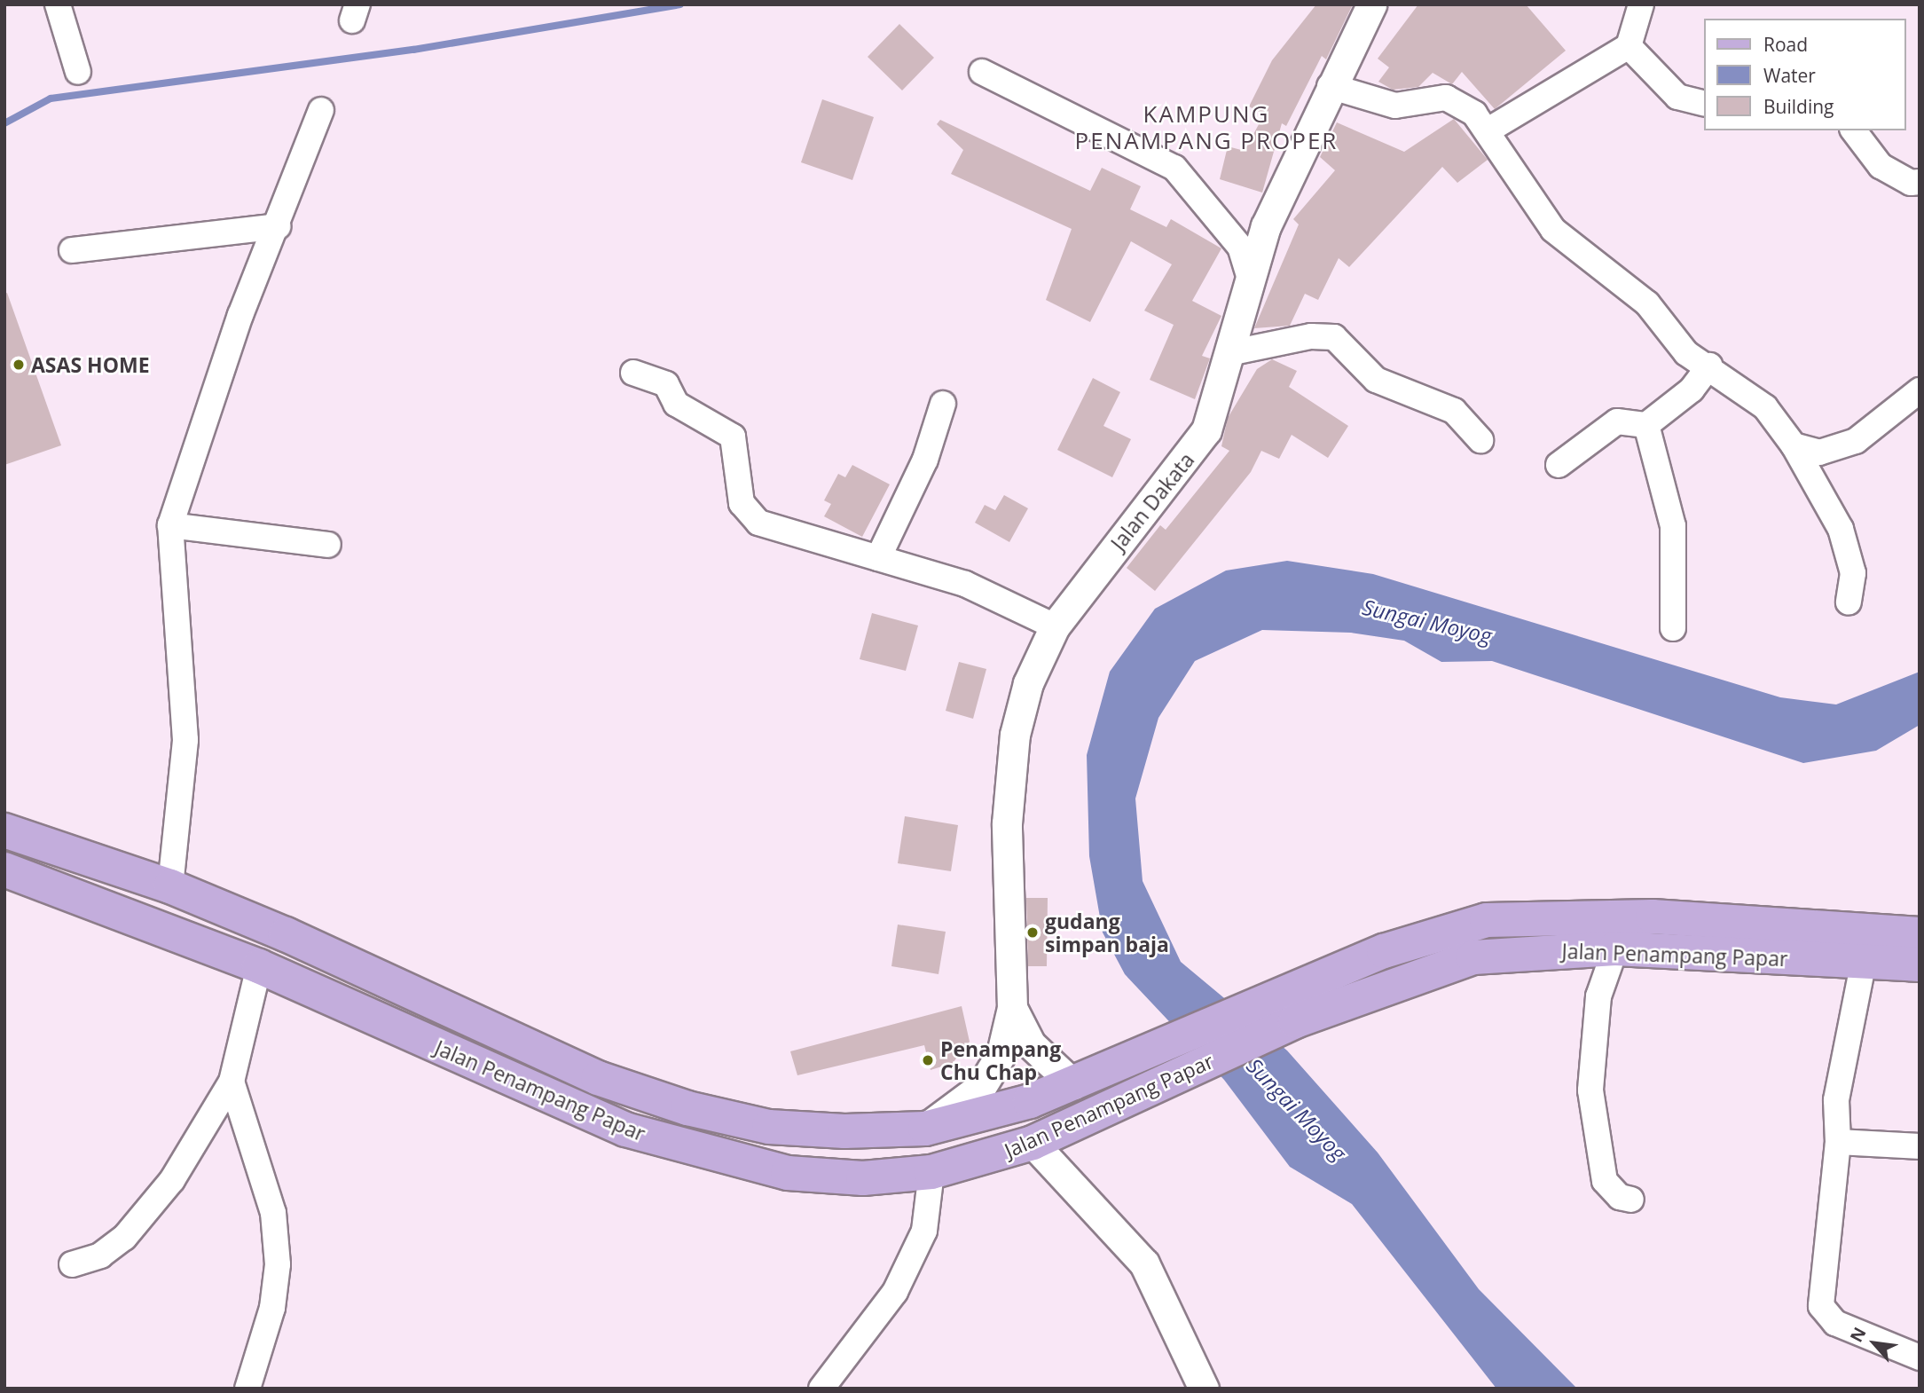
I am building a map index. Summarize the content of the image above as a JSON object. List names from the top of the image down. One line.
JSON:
{"streets":{"main road":["Jalan Penampang Papar"],"street":["Jalan Dakata"]},"crossings":[["Jalan Dakata","Jalan Penampang Papar"]],"districts":["KAMPUNG PENAMPANG PROPER"],"water":["Sungai Moyog"],"places":["ASAS HOME","gudang simpan baja","Penampang Chu Chap"],"legend":["Road","Water","Building"],"north":"top left"}
